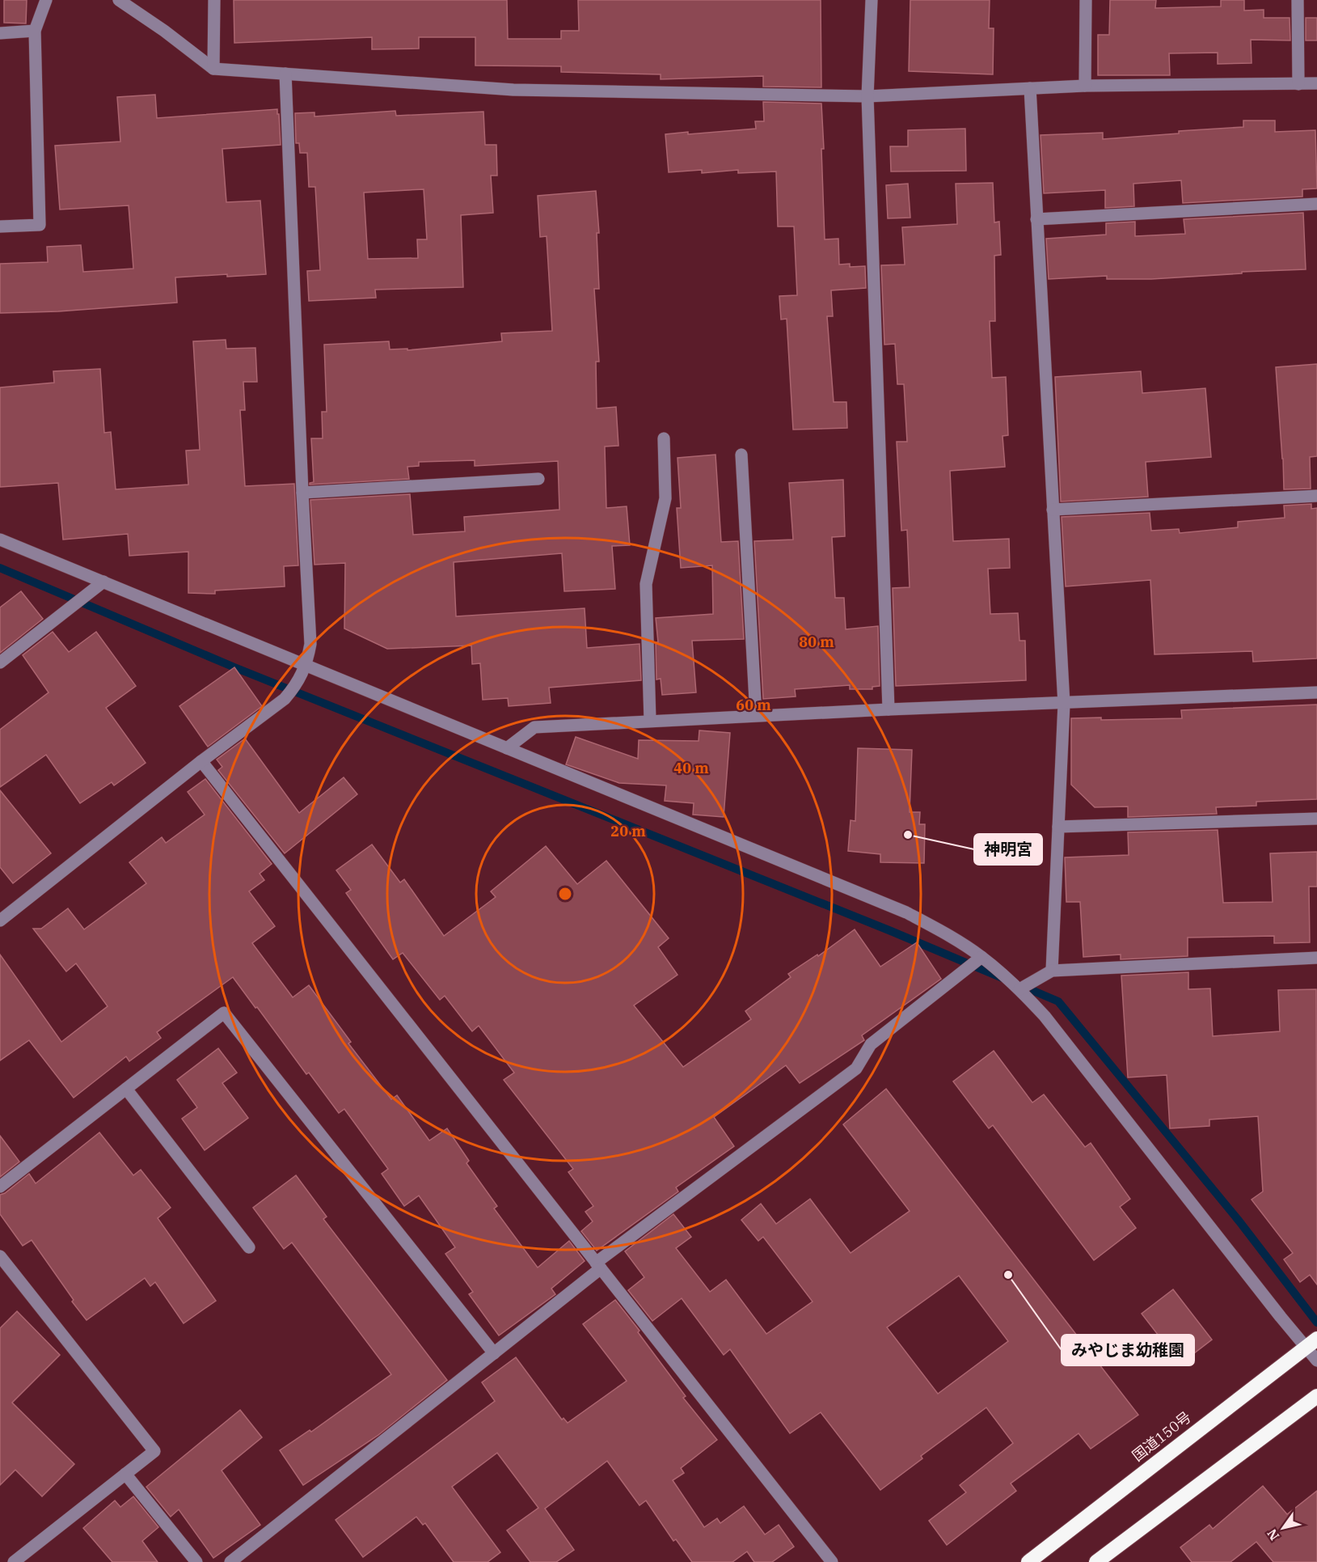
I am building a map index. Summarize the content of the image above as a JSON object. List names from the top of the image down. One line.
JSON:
{"streets":{"highway":["国道150号"]},"places":["神明宮","みやじま幼稚園"],"north":"bottom left","rings":["80 m","60 m","40 m","20 m"]}
